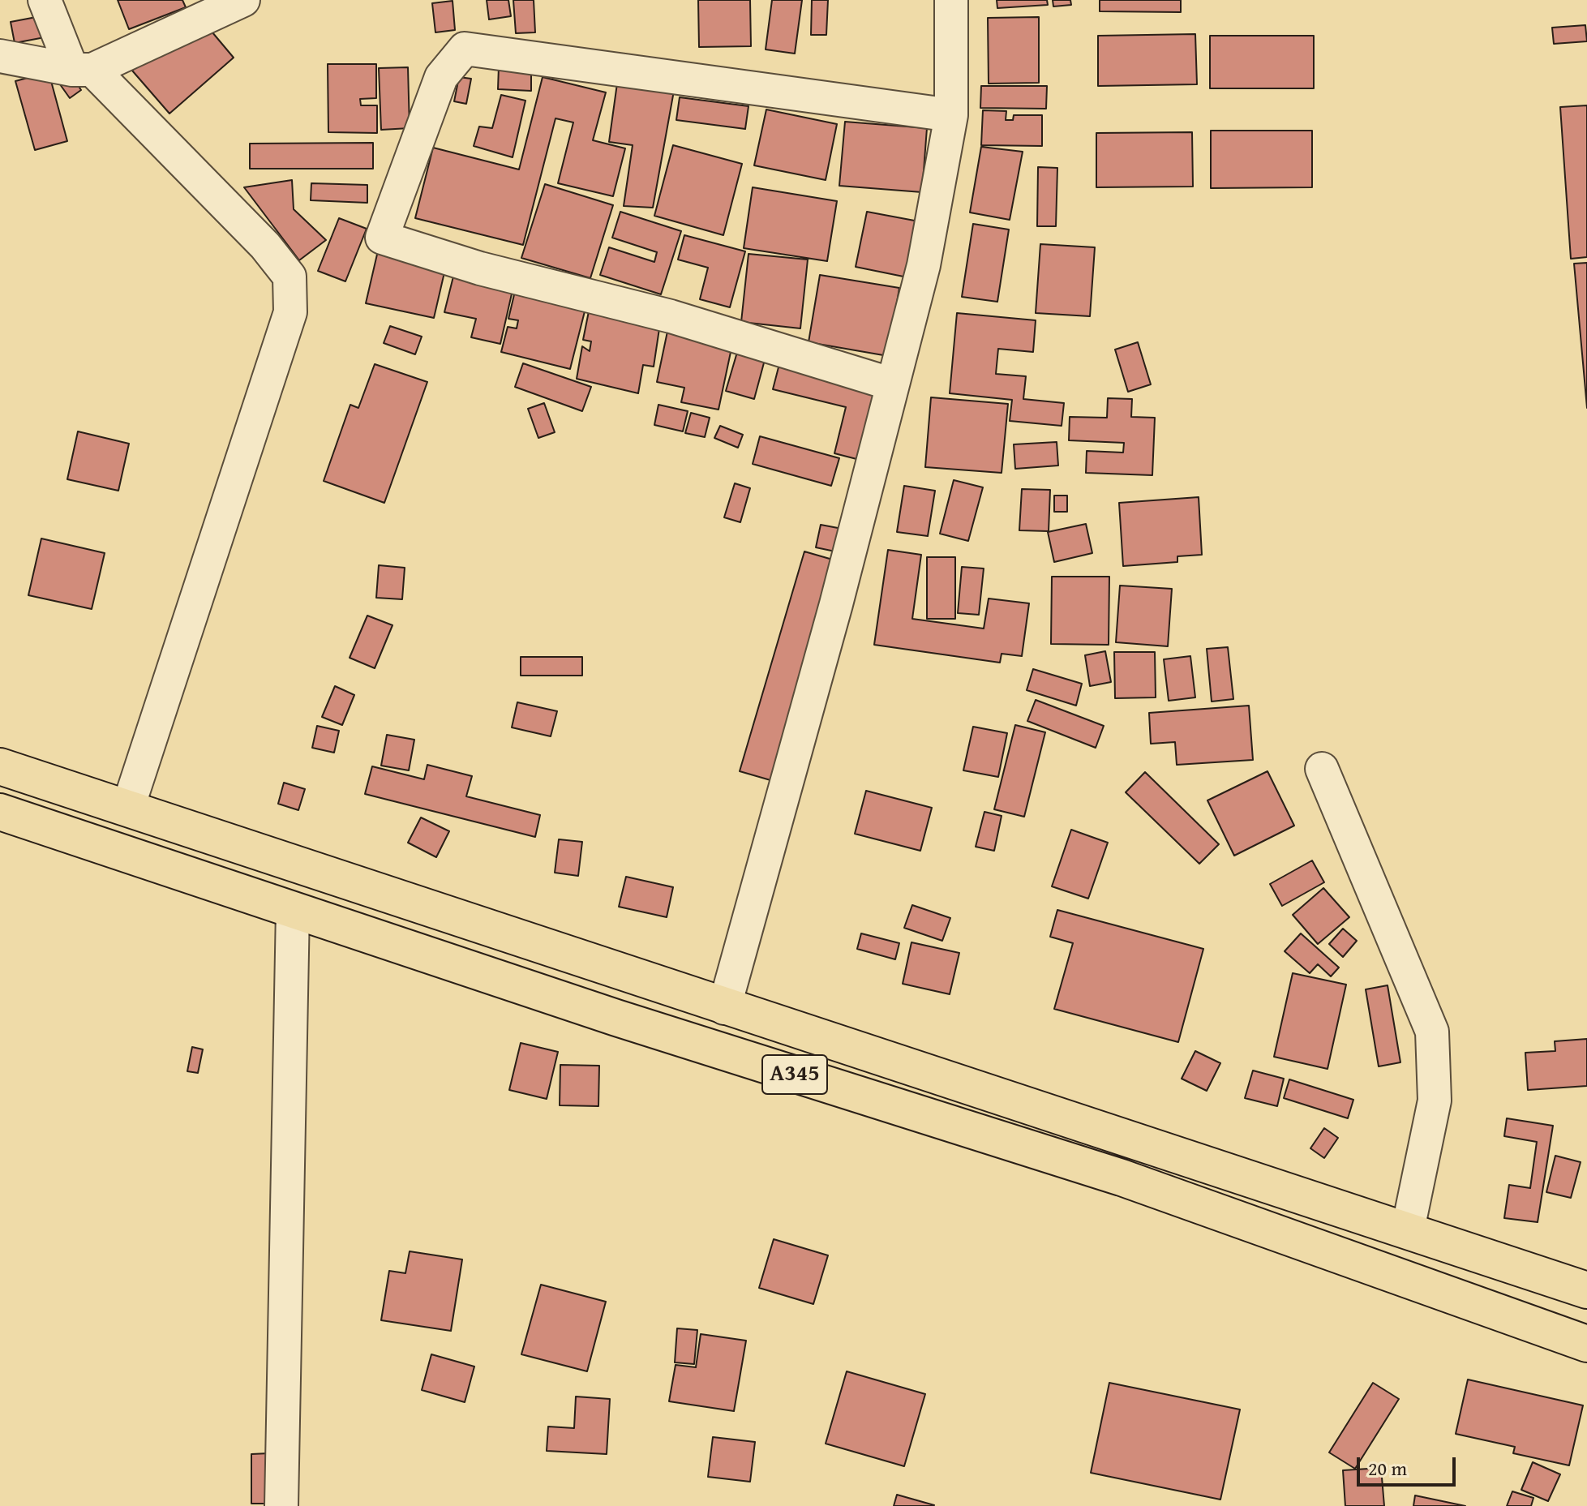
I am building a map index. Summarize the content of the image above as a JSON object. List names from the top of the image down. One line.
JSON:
{"streets":{"highway":["A345"]},"scale_bar":"20 m"}
